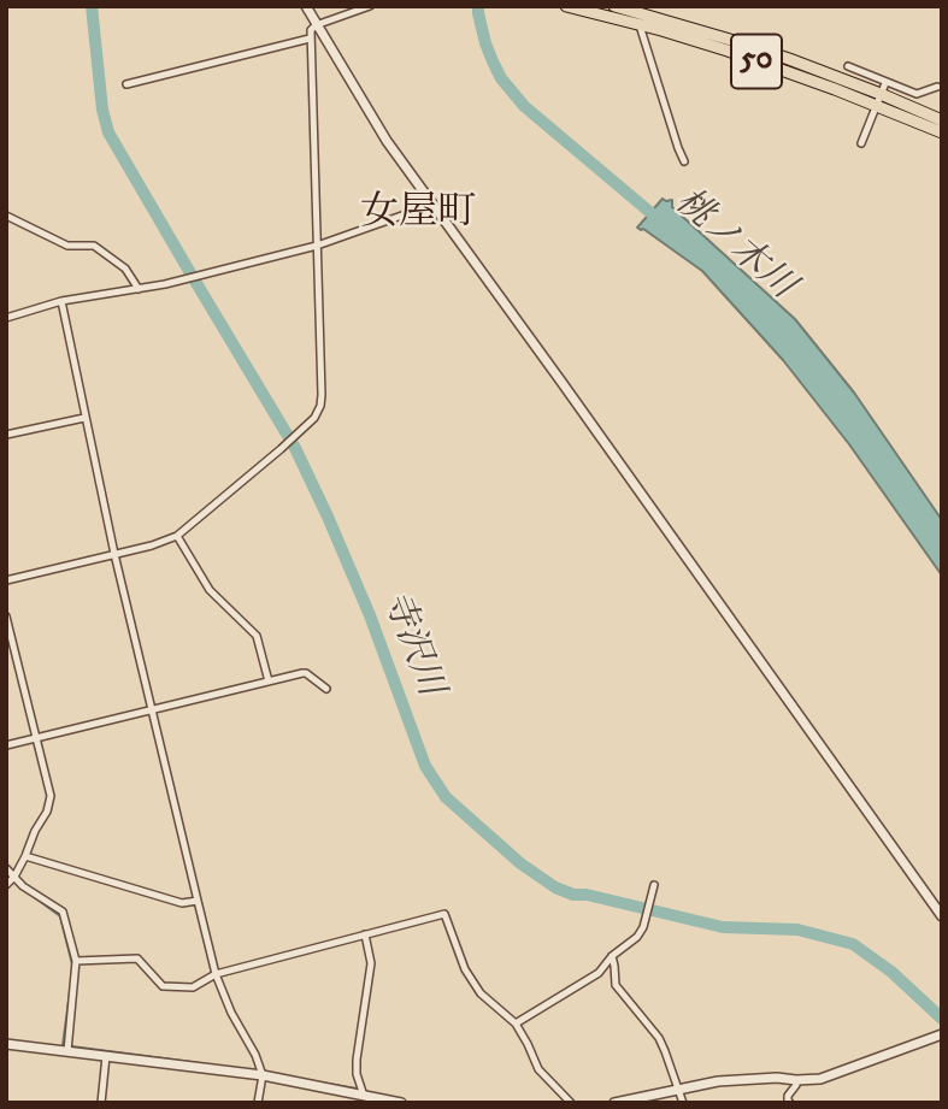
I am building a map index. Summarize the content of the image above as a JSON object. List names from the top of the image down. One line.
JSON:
{"streets":{"highway":["50"]},"districts":["女屋町"],"water":["桃ノ木川","寺沢川"]}
